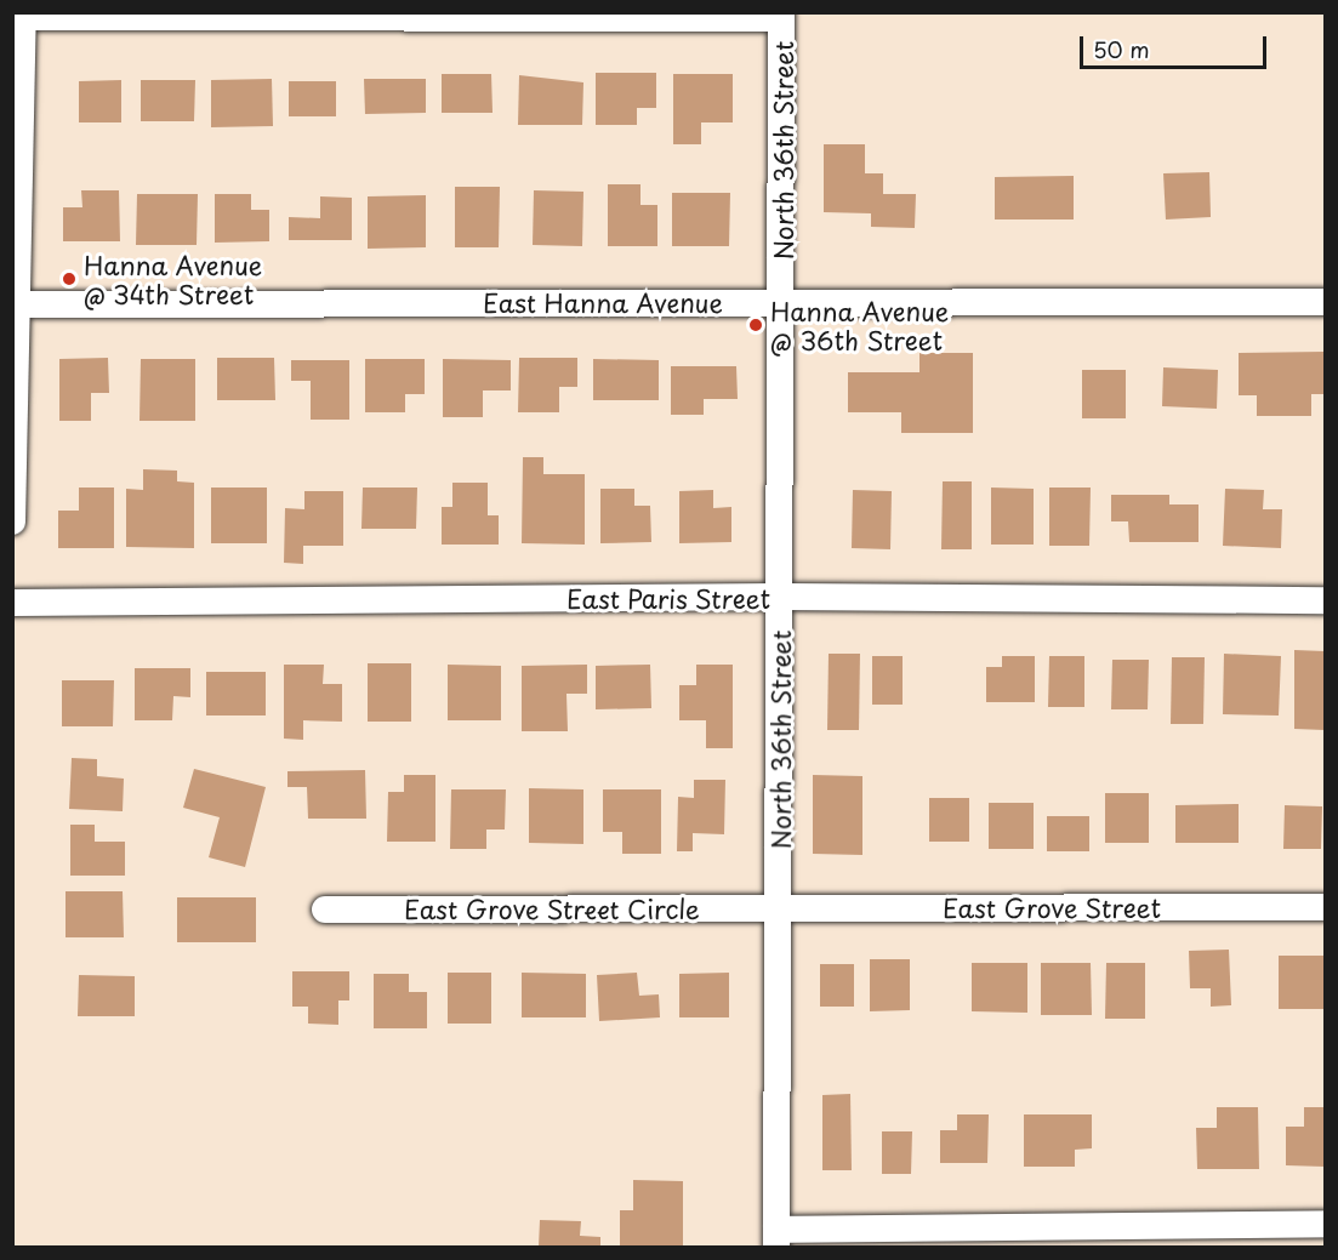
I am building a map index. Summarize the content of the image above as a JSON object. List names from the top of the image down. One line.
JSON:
{"streets":{"street":["North 36th Street","East Hanna Avenue","East Paris Street","East Grove Street","East Grove Street Circle"]},"crossings":[["North 36th Street","East Hanna Avenue"],["North 36th Street","East Paris Street"],["North 36th Street","East Grove Street"],["North 36th Street","East Grove Street Circle"],["East Grove Street","East Grove Street Circle"]],"places":["Hanna Avenue @ 34th Street","Hanna Avenue @ 36th Street"],"scale_bar":"50 m"}
